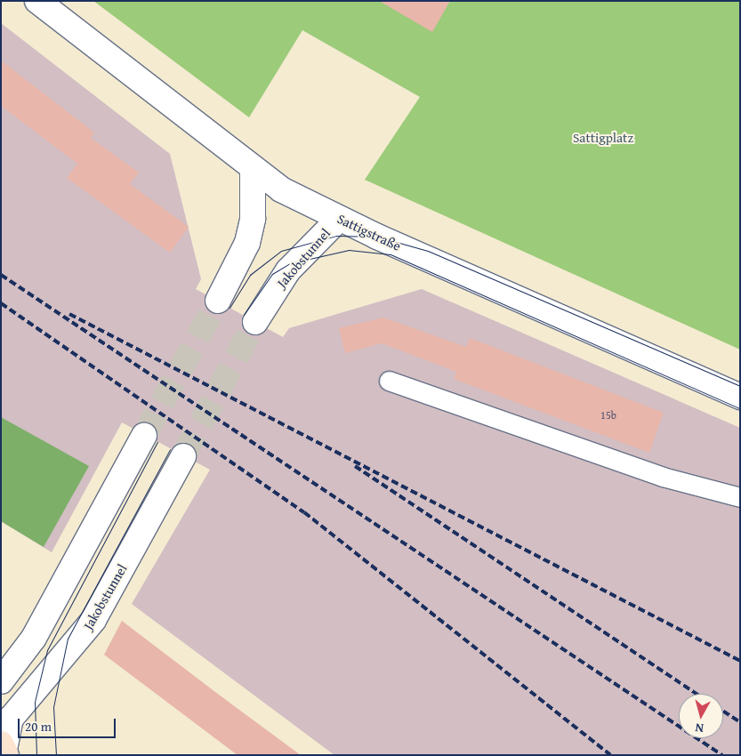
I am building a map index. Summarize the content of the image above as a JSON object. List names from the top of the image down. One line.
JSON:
{"streets":{"street":["Sattigstraße","Jakobstunnel"]},"crossings":[["Sattigstraße","Jakobstunnel"]],"parks":["Sattigplatz"],"house_numbers":["15b"],"scale_bar":"20 m","north":"bottom"}
